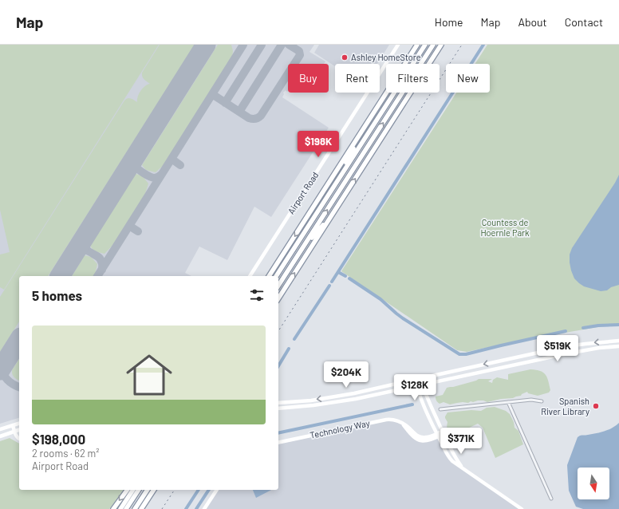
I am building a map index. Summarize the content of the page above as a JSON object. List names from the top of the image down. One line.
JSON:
{"streets":{"street":["Airport Road","Technology Way"]},"parks":["Countess de Hoernle Park"],"places":["Ashley HomeStore","Spanish River Library"],"north":"bottom","page":{"header":"Map","nav":["Home","Map","About","Contact"],"chip":["Buy","Rent","Filters","New"],"price":["$198K","$519K","$204K","$128K","$371K"],"heading":"5 homes","list":[{"name":"$198,000","note":"2 rooms · 62 m² · Airport Road"}]}}
